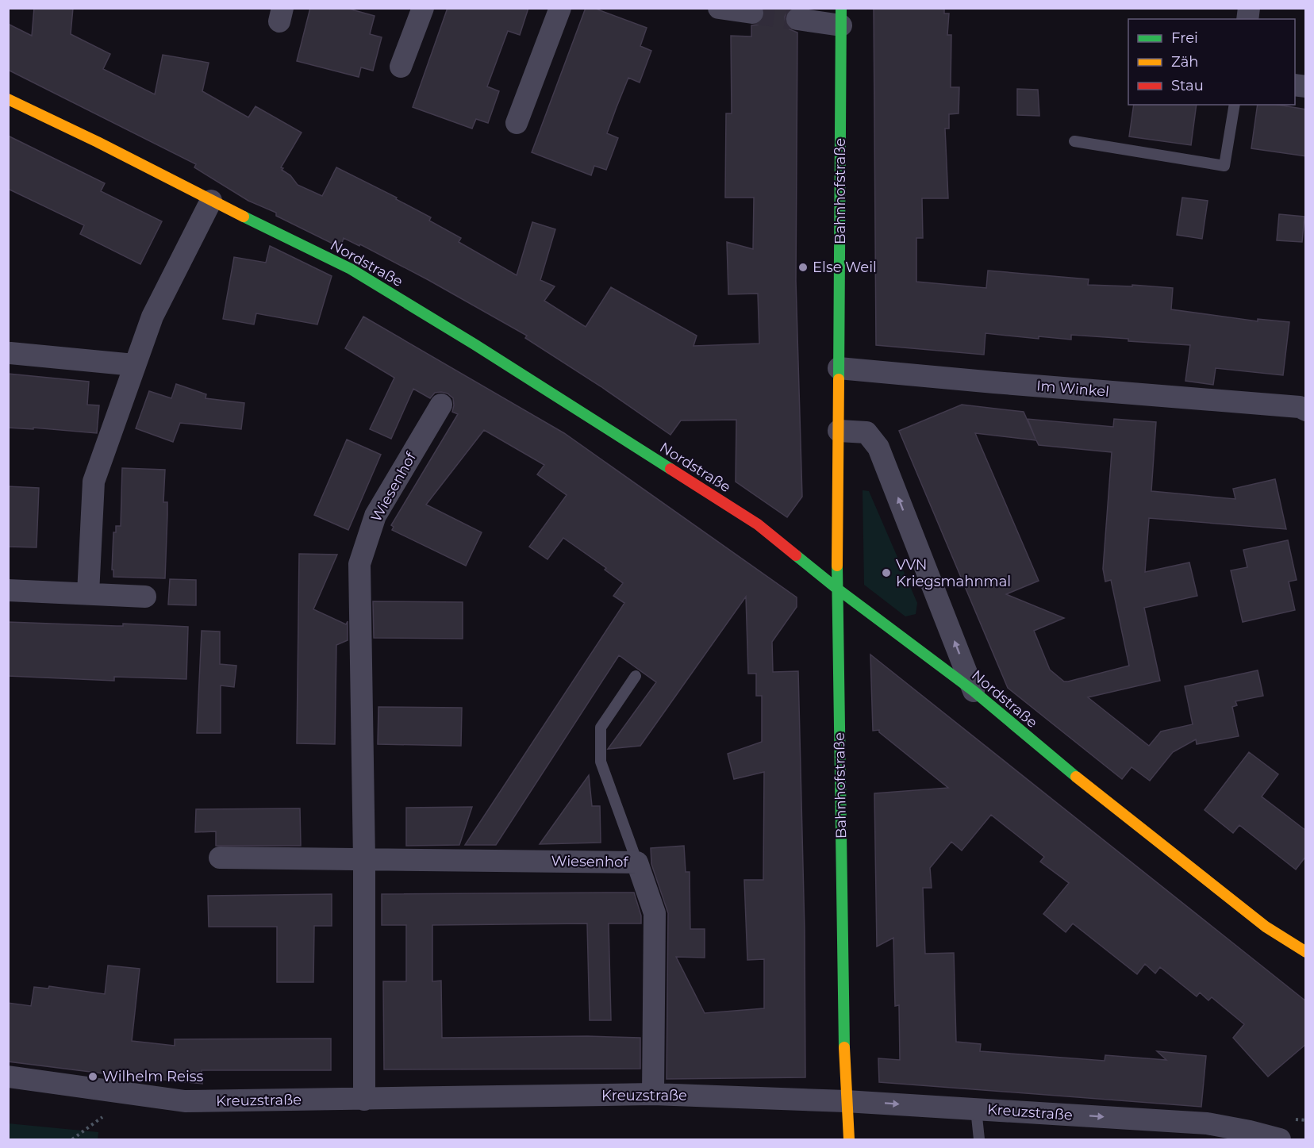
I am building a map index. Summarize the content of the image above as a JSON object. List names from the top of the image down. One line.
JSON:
{"streets":{"street":["Bahnhofstraße","Nordstraße","Im Winkel","Wiesenhof","Kreuzstraße"]},"crossings":[["Bahnhofstraße","Nordstraße"],["Bahnhofstraße","Im Winkel"],["Bahnhofstraße","Kreuzstraße"],["Wiesenhof","Kreuzstraße"]],"places":["Else Weil","VVN Kriegsmahnmal","Wilhelm Reiss"],"legend":["Frei","Zäh","Stau"]}
